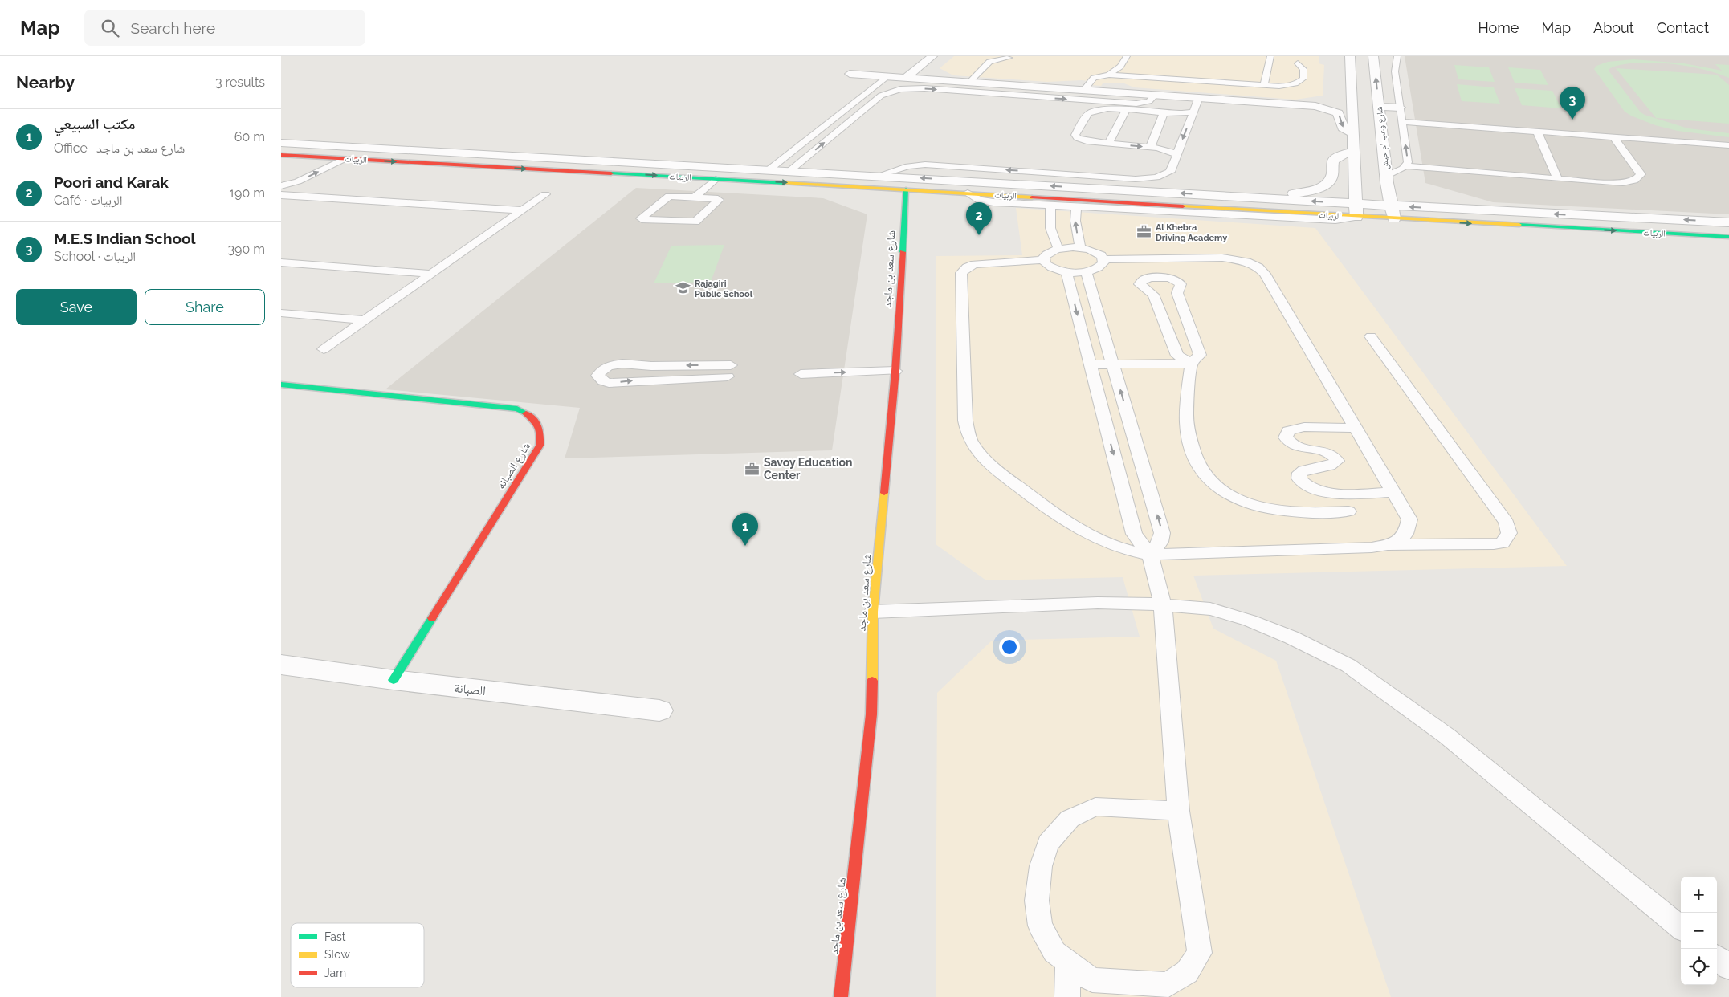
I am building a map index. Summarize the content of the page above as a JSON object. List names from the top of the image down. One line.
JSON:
{"streets":{"street":["شارع وعب ام حيش","الربيات","شارع سعد بن ماجد","شارع الصبانه","الصبانة"]},"crossings":[["شارع وعب ام حيش","الربيات"],["الربيات","شارع سعد بن ماجد"],["شارع الصبانه","الصبانة"]],"places":{"office":["Al Khebra Driving Academy","Savoy Education Center"],"school or university":["Rajagiri Public School"]},"legend":["Fast","Slow","Jam"],"page":{"header":"Map","search":"Search here","nav":["Home","Map","About","Contact"],"heading":["Nearby","3 results"],"pins":["3","2","1"],"list":[{"mark":"1","name":"مكتب السبيعي","note":"Office · شارع سعد بن ماجد","value":"60 m"},{"mark":"2","name":"Poori and Karak","note":"Café · الربيات","value":"190 m"},{"mark":"3","name":"M.E.S Indian School","note":"School · الربيات","value":"390 m"}],"buttons":["Save","Share"],"map_buttons":["+","−"]}}
